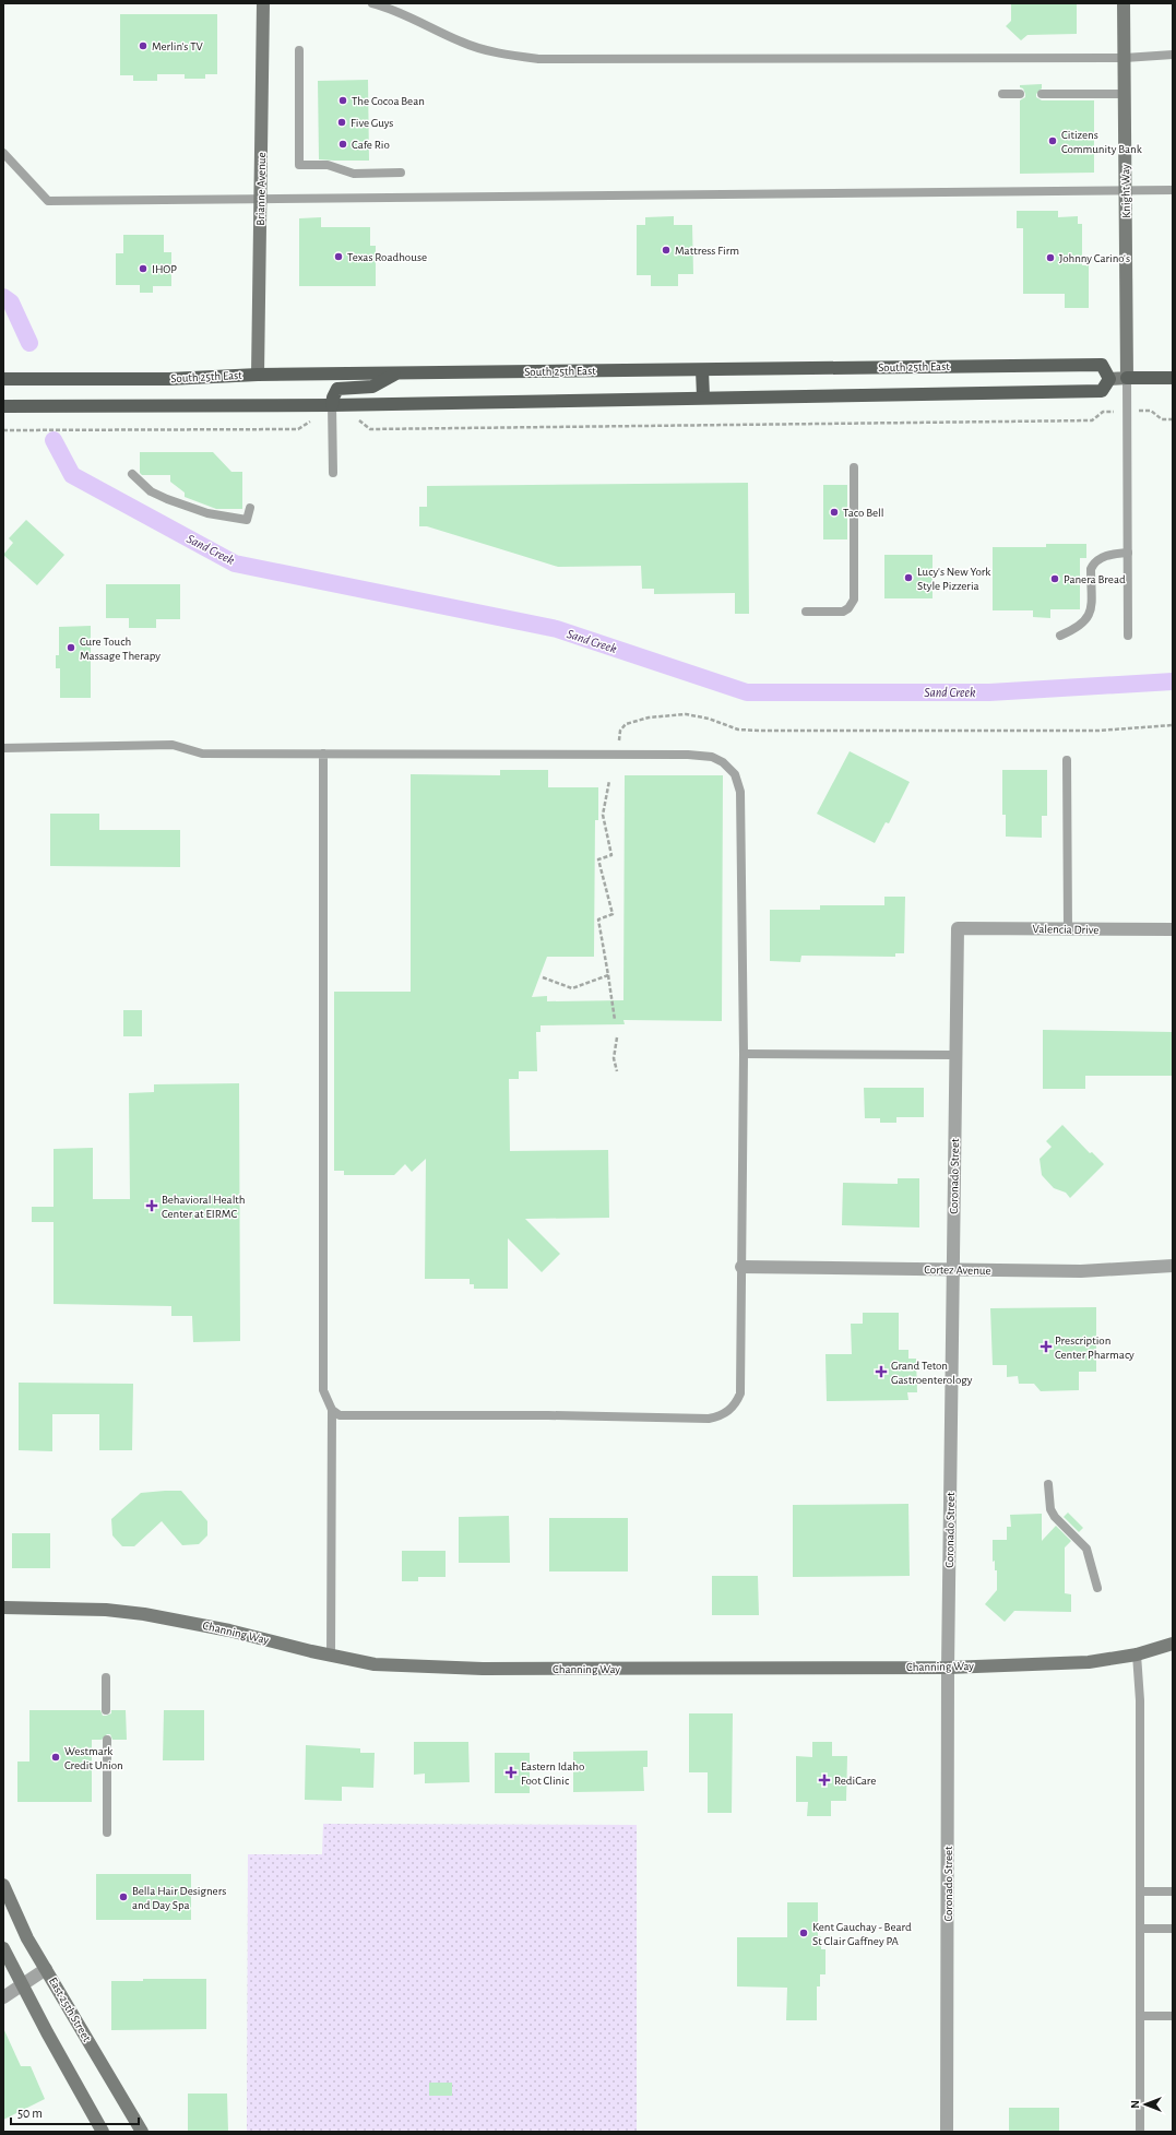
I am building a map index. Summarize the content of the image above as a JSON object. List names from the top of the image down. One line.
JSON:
{"streets":{"main road":["South 25th East"],"street":["Brianne Avenue","Knight Way","Valencia Drive","Coronado Street","Cortez Avenue","Channing Way","East 25th Street"]},"crossings":[["Brianne Avenue","South 25th East"],["Valencia Drive","Coronado Street"],["Coronado Street","Cortez Avenue"],["Coronado Street","Channing Way"]],"water":["Sand Creek"],"places":{"other":["Merlin's TV","The Cocoa Bean","Five Guys","Citizens Community Bank","Cafe Rio","Mattress Firm","Texas Roadhouse","Johnny Carino's","IHOP","Taco Bell","Lucy's New York Style Pizzeria","Panera Bread","Cure Touch Massage Therapy","Westmark Credit Union","Bella Hair Designers and Day Spa","Kent Gauchay - Beard St Clair Gaffney PA"],"health":["Behavioral Health Center at EIRMC","Prescription Center Pharmacy","Grand Teton Gastroenterology","Eastern Idaho Foot Clinic","RediCare"]},"scale_bar":"50 m","north":"left"}
